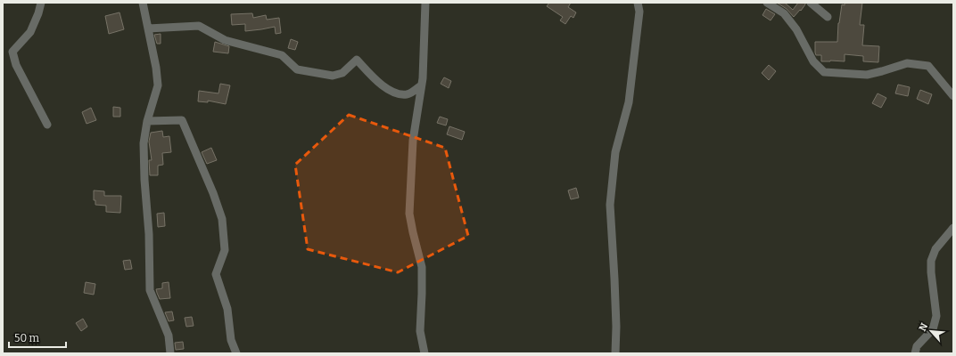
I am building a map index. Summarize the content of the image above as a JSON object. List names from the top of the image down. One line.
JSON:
{"scale_bar":"50 m","north":"top left"}
